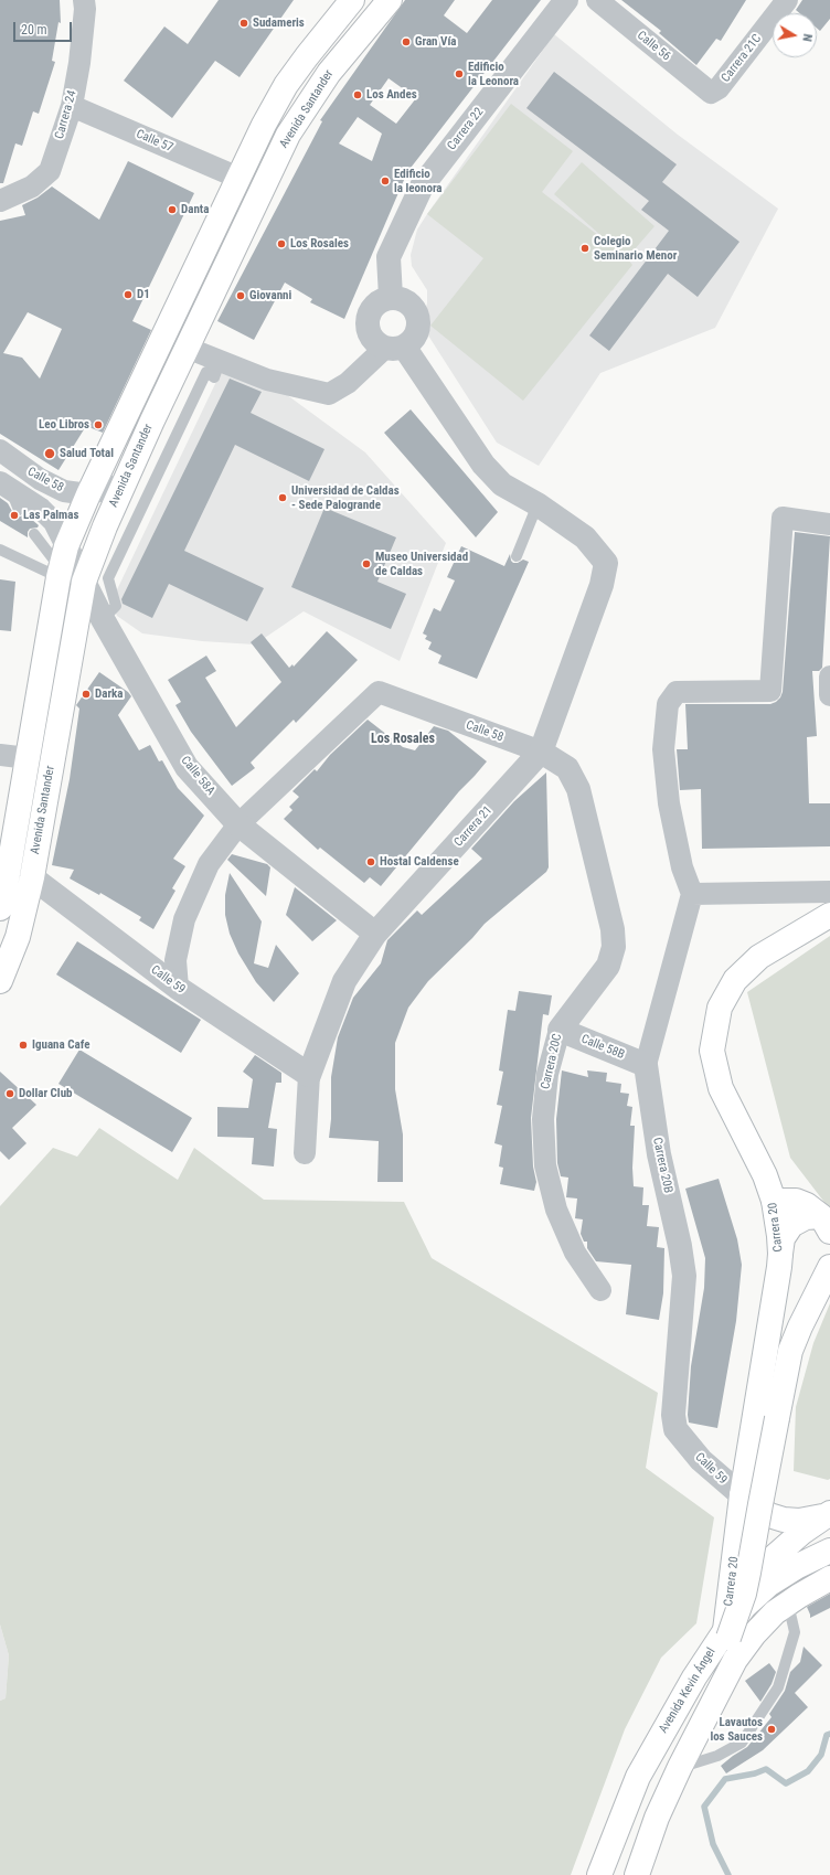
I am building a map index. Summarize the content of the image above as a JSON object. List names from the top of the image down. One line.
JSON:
{"streets":{"main road":["Avenida Santander","Carrera 20","Avenida Kevin Ángel"],"street":["Calle 56","Carrera 21C","Carrera 24","Carrera 22","Calle 57","Calle 58","Calle 58A","Carrera 21","Calle 59","Calle 58B","Carrera 20C","Carrera 20B"]},"crossings":[["Calle 56","Carrera 21C"],["Avenida Santander","Calle 57"],["Avenida Santander","Calle 58"],["Avenida Santander","Calle 58A"],["Avenida Santander","Calle 59"],["Carrera 24","Calle 57"],["Calle 58","Calle 58A"],["Calle 58","Carrera 21"],["Calle 58","Carrera 20C"],["Calle 58A","Carrera 21"],["Carrera 21","Calle 59"],["Calle 59","Carrera 20B"],["Calle 59","Carrera 20"],["Calle 58B","Carrera 20C"],["Calle 58B","Carrera 20B"],["Carrera 20","Avenida Kevin Ángel"]],"districts":["Los Rosales"],"places":["Sudameris","Gran Vía","Edificio la Leonora","Los Andes","Edificio la leonora","Danta","Los Rosales","Colegio Seminario Menor","D1","Giovanni","Leo Libros","Salud Total","Universidad de Caldas - Sede Palogrande","Las Palmas","Museo Universidad de Caldas","Darka","Hostal Caldense","Iguana Cafe","Dollar Club","Lavautos los Sauces"],"scale_bar":"20 m","north":"right"}
